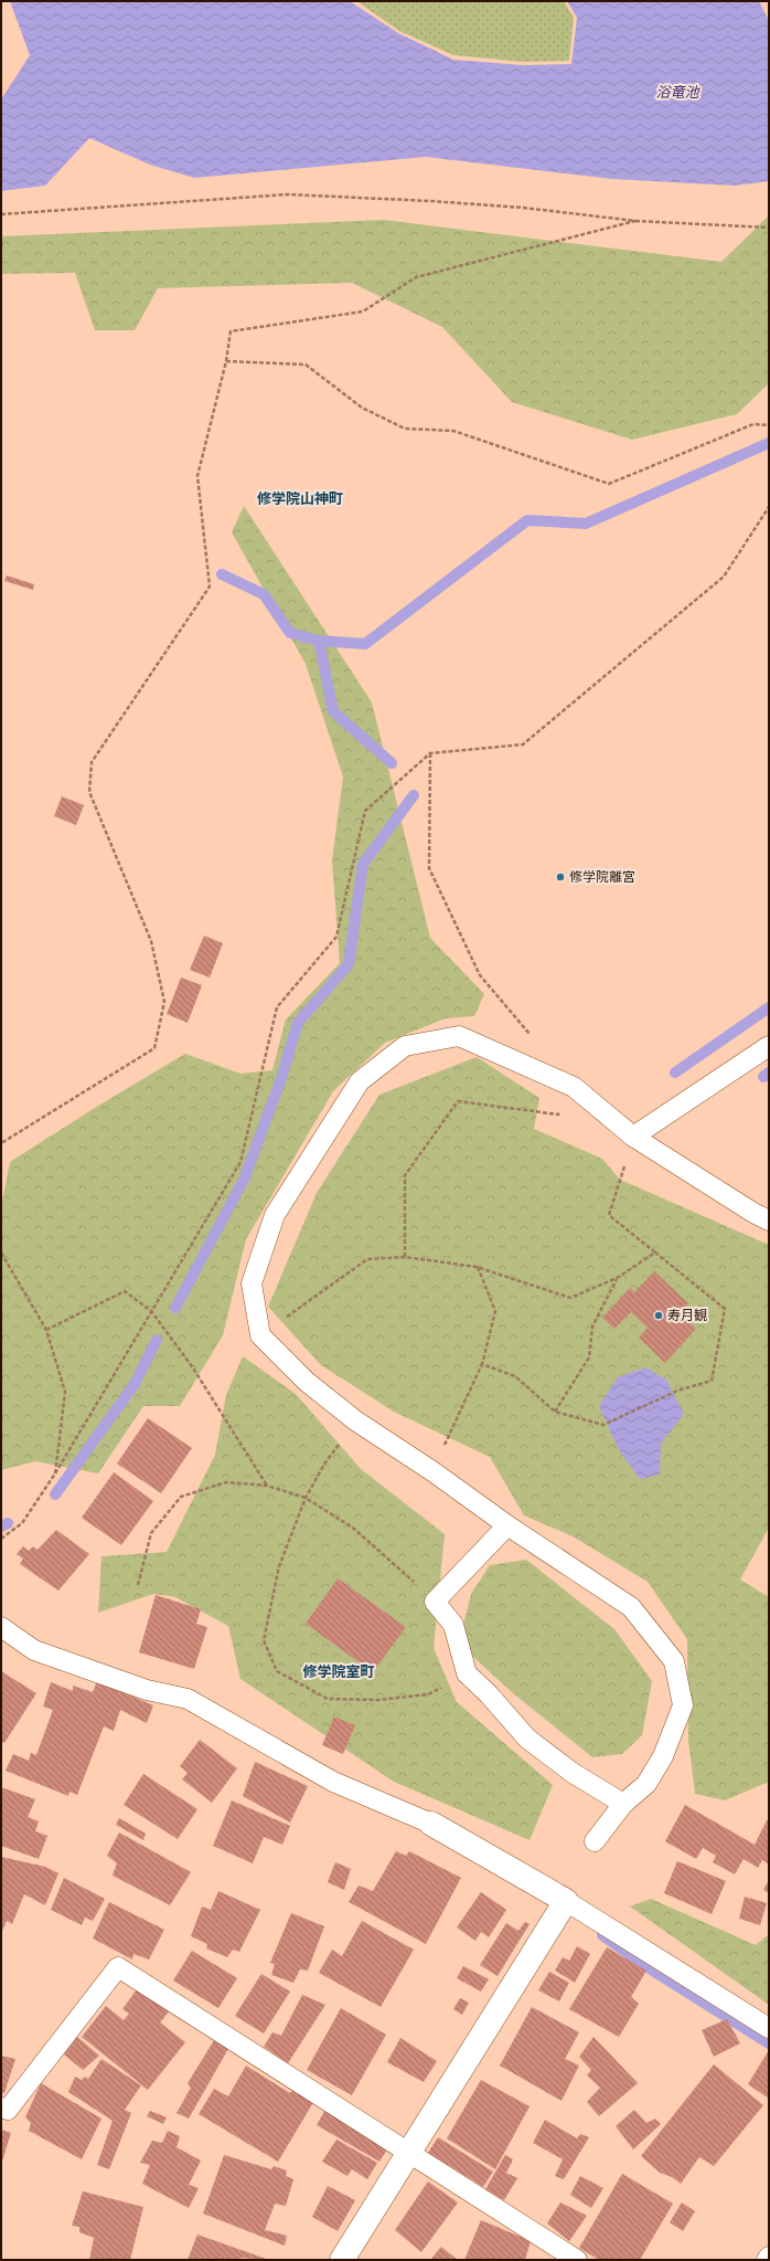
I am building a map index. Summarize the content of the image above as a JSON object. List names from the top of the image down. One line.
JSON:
{"districts":["修学院山神町","修学院室町"],"water":["浴竜池"],"places":["修学院離宮","寿月観"]}
